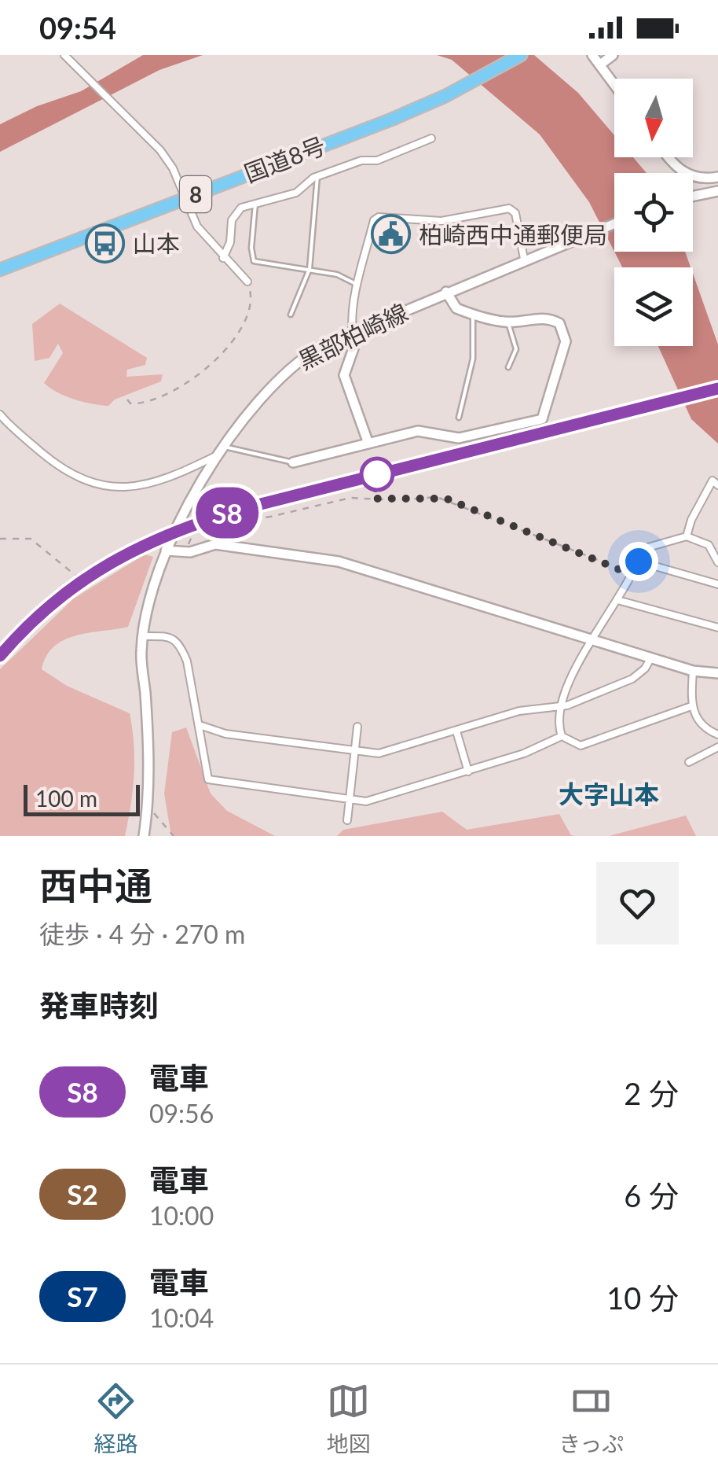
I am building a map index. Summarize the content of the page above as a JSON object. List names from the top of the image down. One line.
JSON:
{"streets":{"highway":["国道8号","8"],"street":["黒部柏崎線"]},"districts":["大字山本"],"places":{"public building":["柏崎西中通郵便局"],"bus stop":["山本"]},"scale_bar":"100 m","north":"bottom","page":{"status":"09:54","on_map":"S8","scale":"100 m","heading":[["西中通","徒歩 · 4 分 · 270 m"],"発車時刻"],"list":[{"mark":"S8","name":"電車","note":"09:56","value":"2 分"},{"mark":"S2","name":"電車","note":"10:00","value":"6 分"},{"mark":"S7","name":"電車","note":"10:04","value":"10 分"}],"tabs":["経路","地図","きっぷ"]}}
